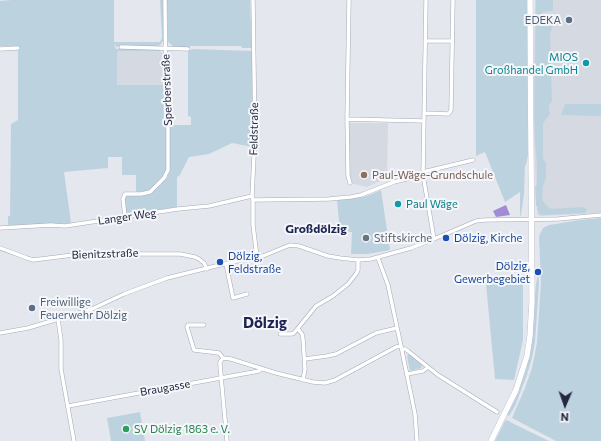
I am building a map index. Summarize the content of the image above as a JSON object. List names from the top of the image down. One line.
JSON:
{"streets":{"street":["Sperberstraße","Feldstraße","Langer Weg","Bienitzstraße","Braugasse"]},"crossings":[["Sperberstraße","Langer Weg"],["Feldstraße","Langer Weg"]],"districts":["Großdölzig","Dölzig"],"places":["EDEKA","MIOS Großhandel GmbH","Paul-Wäge-Grundschule","Paul Wäge","Stiftskirche","Dölzig, Kirche","Dölzig, Feldstraße","Dölzig, Gewerbegebiet","Freiwillige Feuerwehr Dölzig","SV Dölzig 1863 e. V."],"north":"bottom"}
